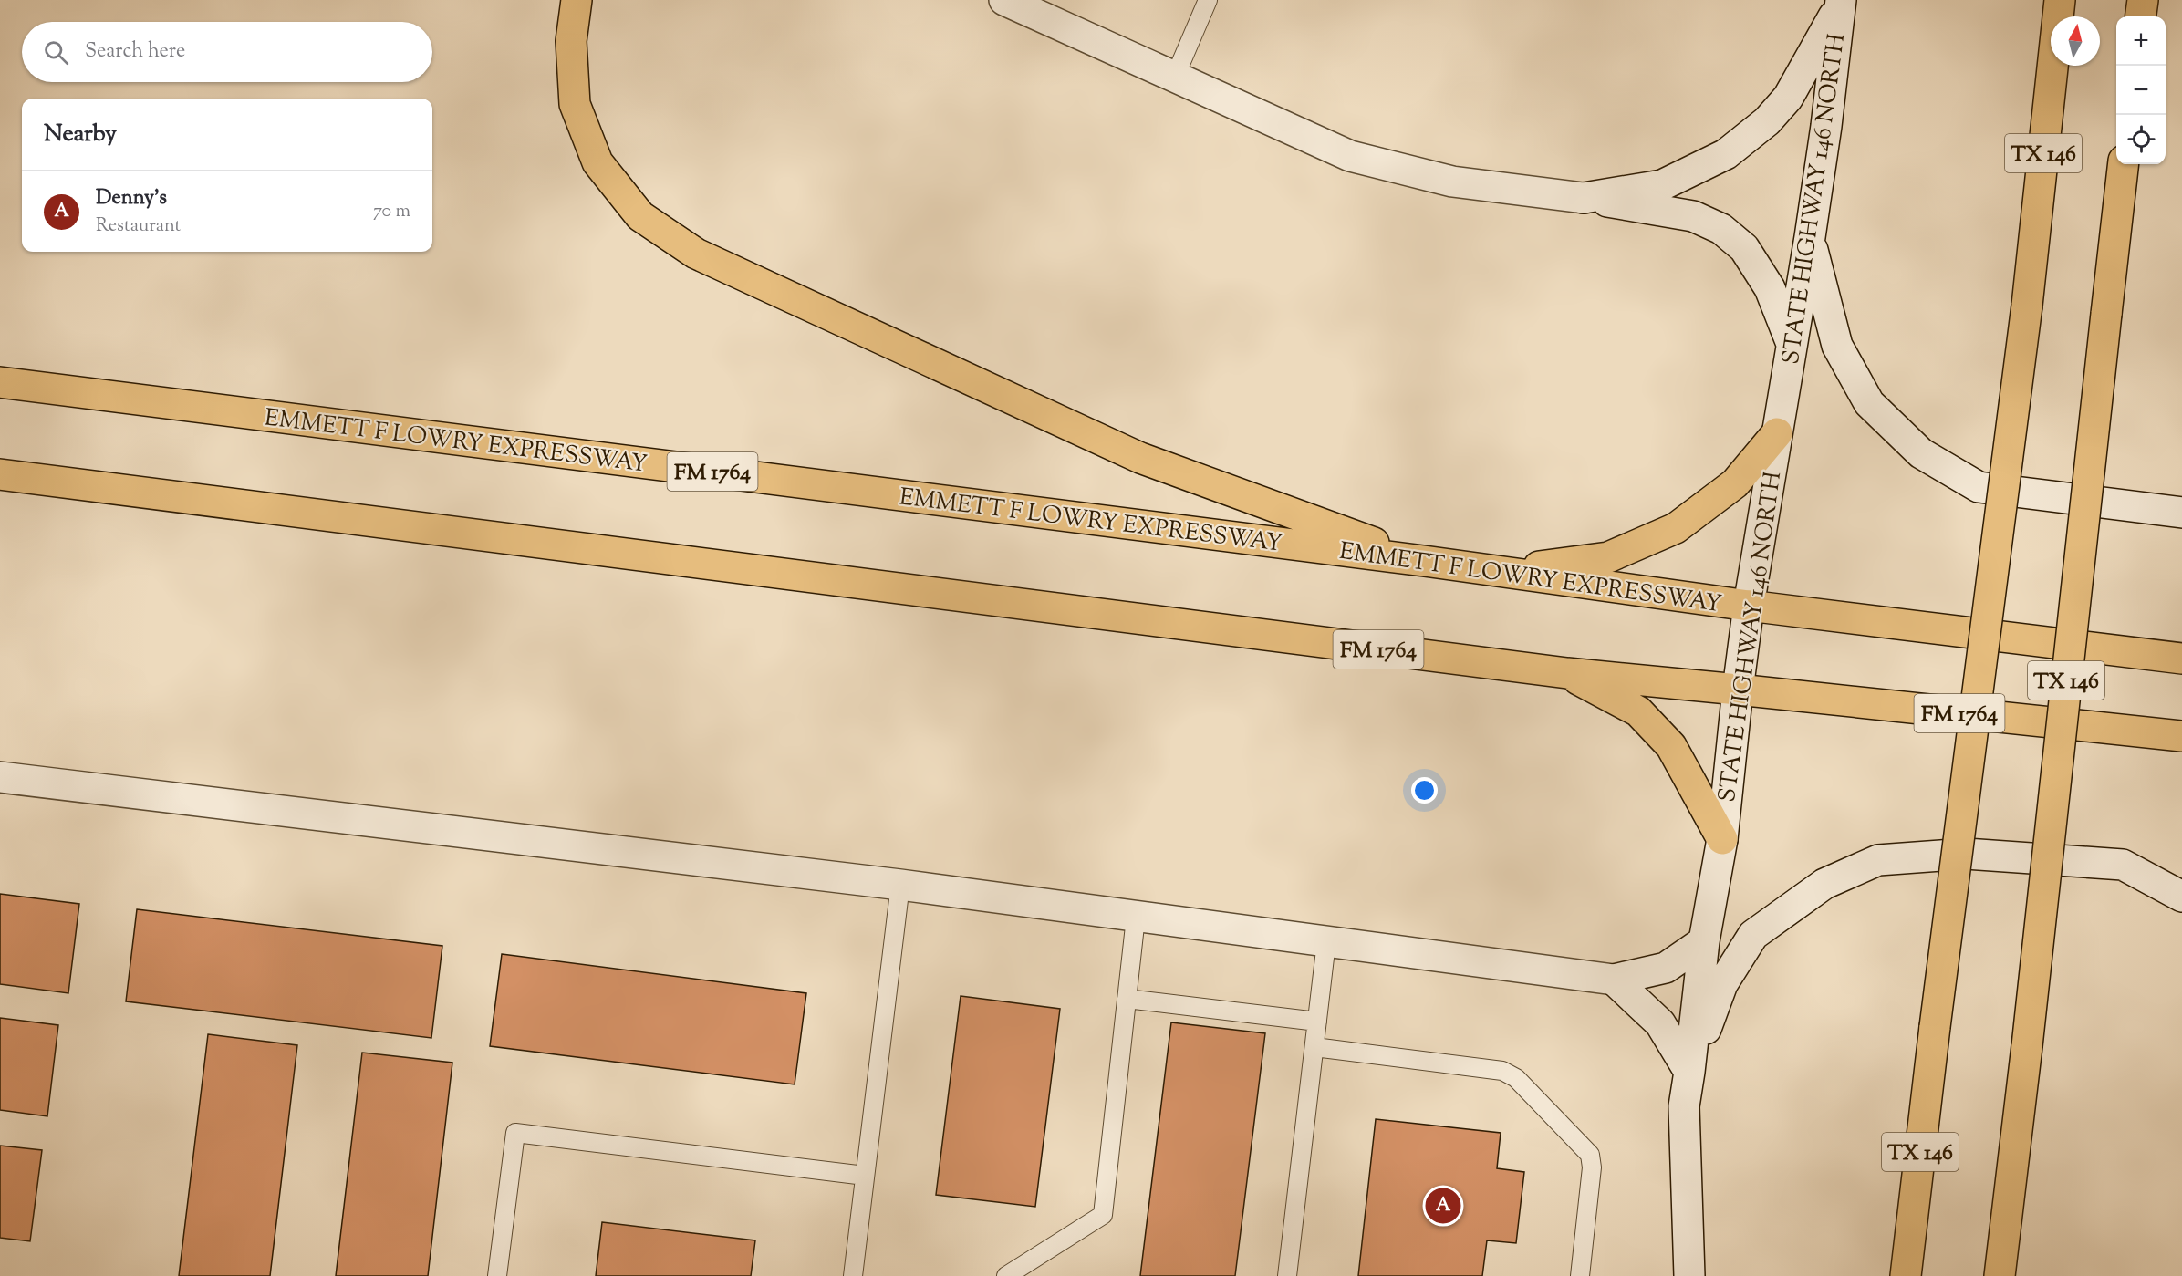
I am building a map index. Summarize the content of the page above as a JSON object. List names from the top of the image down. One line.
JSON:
{"streets":{"highway":["TX 146","EMMETT F LOWRY EXPRESSWAY","FM 1764"],"main road":["STATE HIGHWAY 146 NORTH"]},"crossings":[["STATE HIGHWAY 146 NORTH","EMMETT F LOWRY EXPRESSWAY"],["STATE HIGHWAY 146 NORTH","FM 1764"]],"north":"top","page":{"map_buttons":["+","−"],"search":"Search here","heading":"Nearby","list":[{"mark":"A","name":"Denny's","note":"Restaurant","value":"70 m"}],"pins":"A"}}
